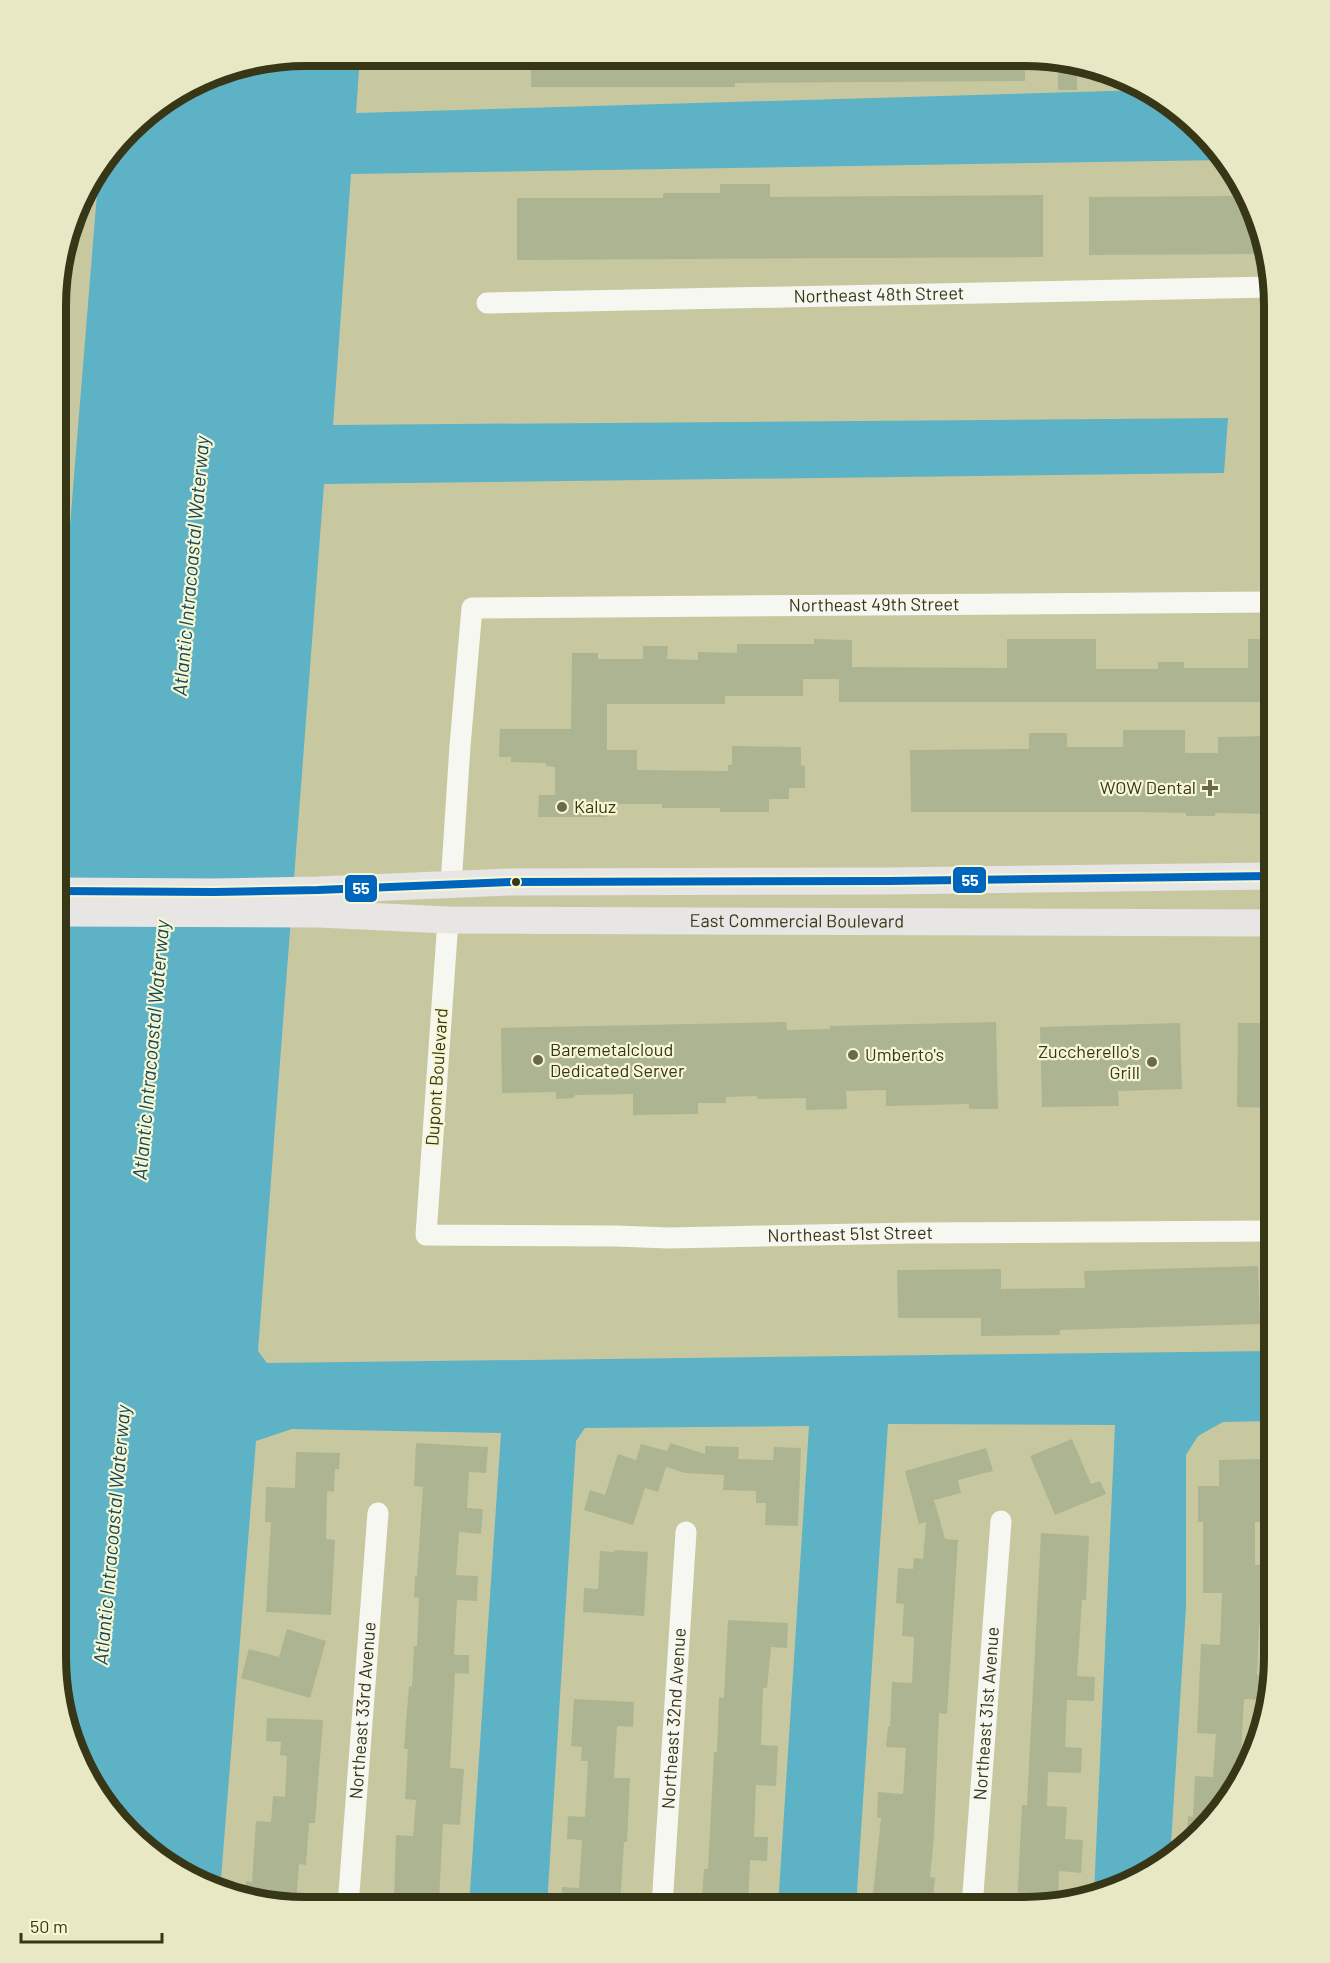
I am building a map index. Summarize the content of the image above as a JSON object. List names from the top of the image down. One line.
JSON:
{"streets":{"main road":["East Commercial Boulevard"],"street":["Northeast 48th Street","Northeast 49th Street","Dupont Boulevard","Northeast 51st Street","Northeast 33rd Avenue","Northeast 31st Avenue","Northeast 32nd Avenue"]},"crossings":[["East Commercial Boulevard","Dupont Boulevard"],["Dupont Boulevard","Northeast 51st Street"]],"water":["Atlantic Intracoastal Waterway"],"places":{"health":["WOW Dental"],"other":["Kaluz","Umberto's","Baremetalcloud Dedicated Server","Zuccherello's Grill"]},"lines":["transit line 55"],"scale_bar":"50 m"}
